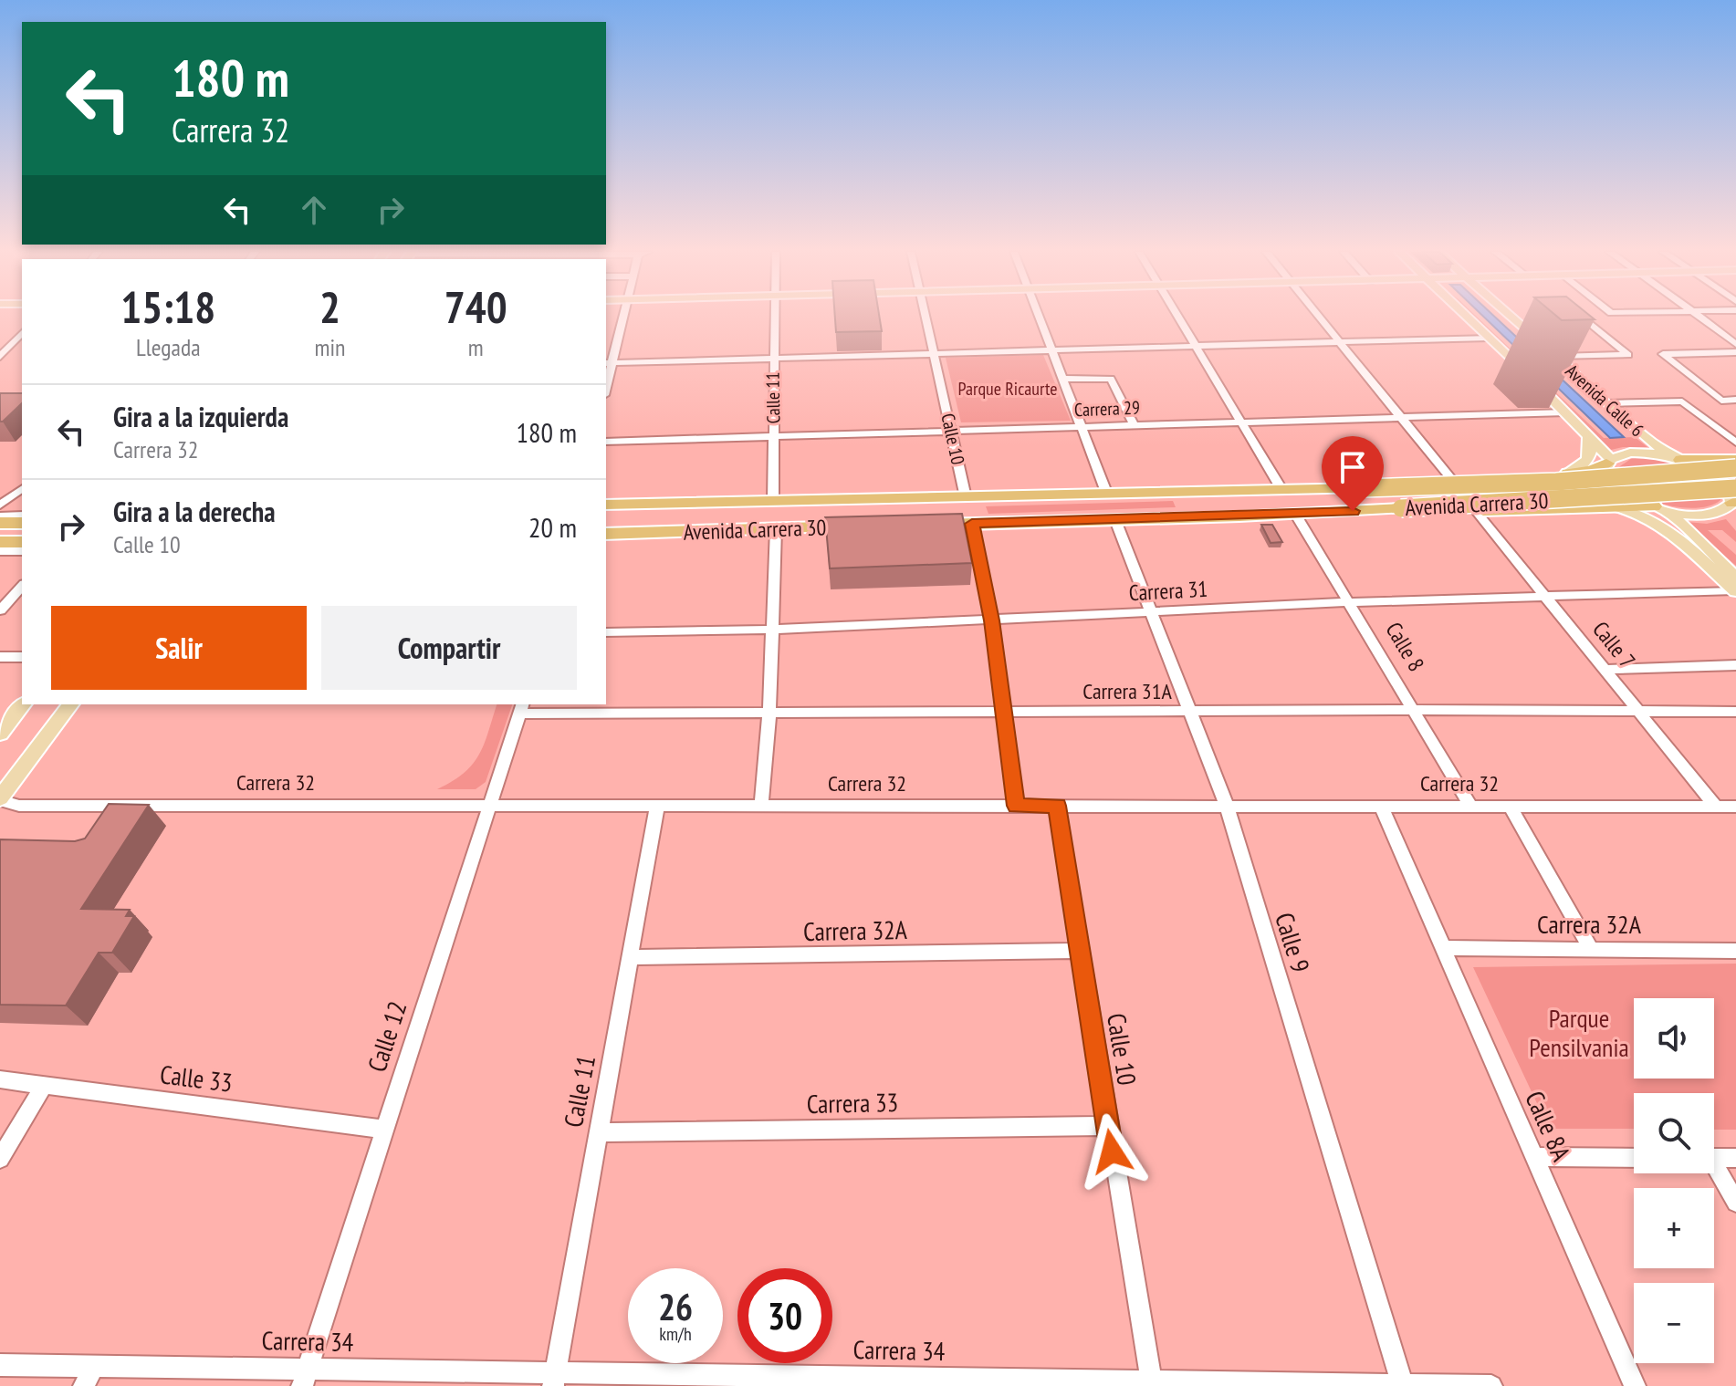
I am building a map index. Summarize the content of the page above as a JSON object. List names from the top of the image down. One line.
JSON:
{"streets":{"highway":["Avenida Carrera 30"],"main road":["Avenida Calle 6"],"street":["Calle 11","Carrera 29","Calle 10","Carrera 31","Calle 7","Calle 8","Carrera 31A","Carrera 32","Carrera 32A","Calle 9","Calle 12","Calle 33","Carrera 33","Calle 8A","Carrera 34"]},"crossings":[["Calle 11","Carrera 29"],["Calle 11","Avenida Carrera 30"],["Calle 11","Carrera 32"],["Calle 11","Carrera 32A"],["Calle 11","Carrera 33"],["Calle 11","Carrera 34"],["Avenida Calle 6","Carrera 29"],["Carrera 29","Calle 10"],["Calle 10","Avenida Carrera 30"],["Calle 10","Carrera 32"],["Calle 10","Carrera 32A"],["Calle 10","Carrera 33"],["Calle 10","Carrera 34"],["Avenida Carrera 30","Calle 8"],["Avenida Carrera 30","Calle 9"],["Carrera 31","Calle 7"],["Carrera 31","Calle 8"],["Carrera 31","Calle 9"],["Calle 7","Carrera 31A"],["Calle 7","Carrera 32"],["Calle 8","Carrera 31A"],["Calle 8","Carrera 32"],["Carrera 31A","Calle 9"],["Carrera 31A","Calle 12"],["Carrera 32","Calle 9"],["Carrera 32","Calle 12"],["Carrera 32","Calle 8A"],["Carrera 32A","Calle 8A"],["Calle 9","Carrera 34"],["Calle 12","Calle 33"],["Calle 12","Carrera 34"]],"parks":["Parque Ricaurte","Parque Pensilvania"],"page":{"turn":["180 m","Carrera 32"],"eta":["15:18","Llegada","2","min","740","m"],"list":[{"name":"Gira a la izquierda","note":"Carrera 32","value":"180 m"},{"name":"Gira a la derecha","note":"Calle 10","value":"20 m"}],"buttons":["Salir","Compartir"],"map_buttons":["+","−"],"speed":"26 km/h","limit":"30"}}
